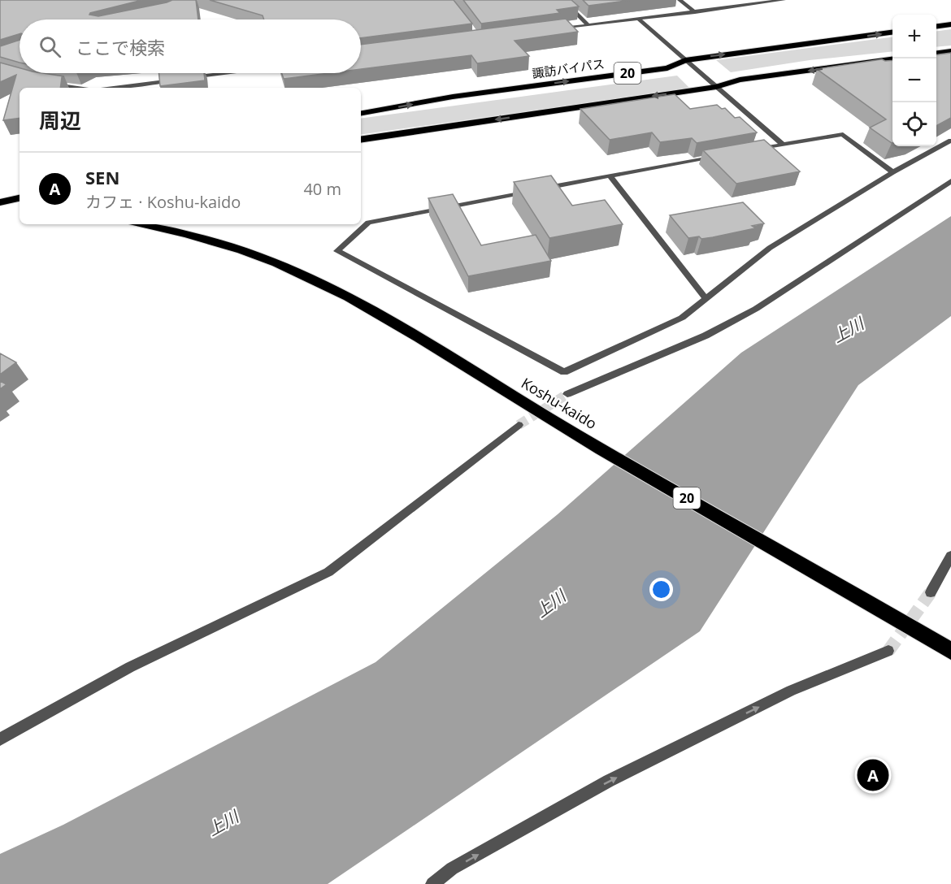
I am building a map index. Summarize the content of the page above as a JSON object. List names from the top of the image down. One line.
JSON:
{"streets":{"highway":["諏訪バイパス","20","Koshu-kaido"]},"water":["上川"],"page":{"map_buttons":["+","−"],"search":"ここで検索","heading":"周辺","list":[{"mark":"A","name":"SEN","note":"カフェ · Koshu-kaido","value":"40 m"}],"pins":"A"}}
